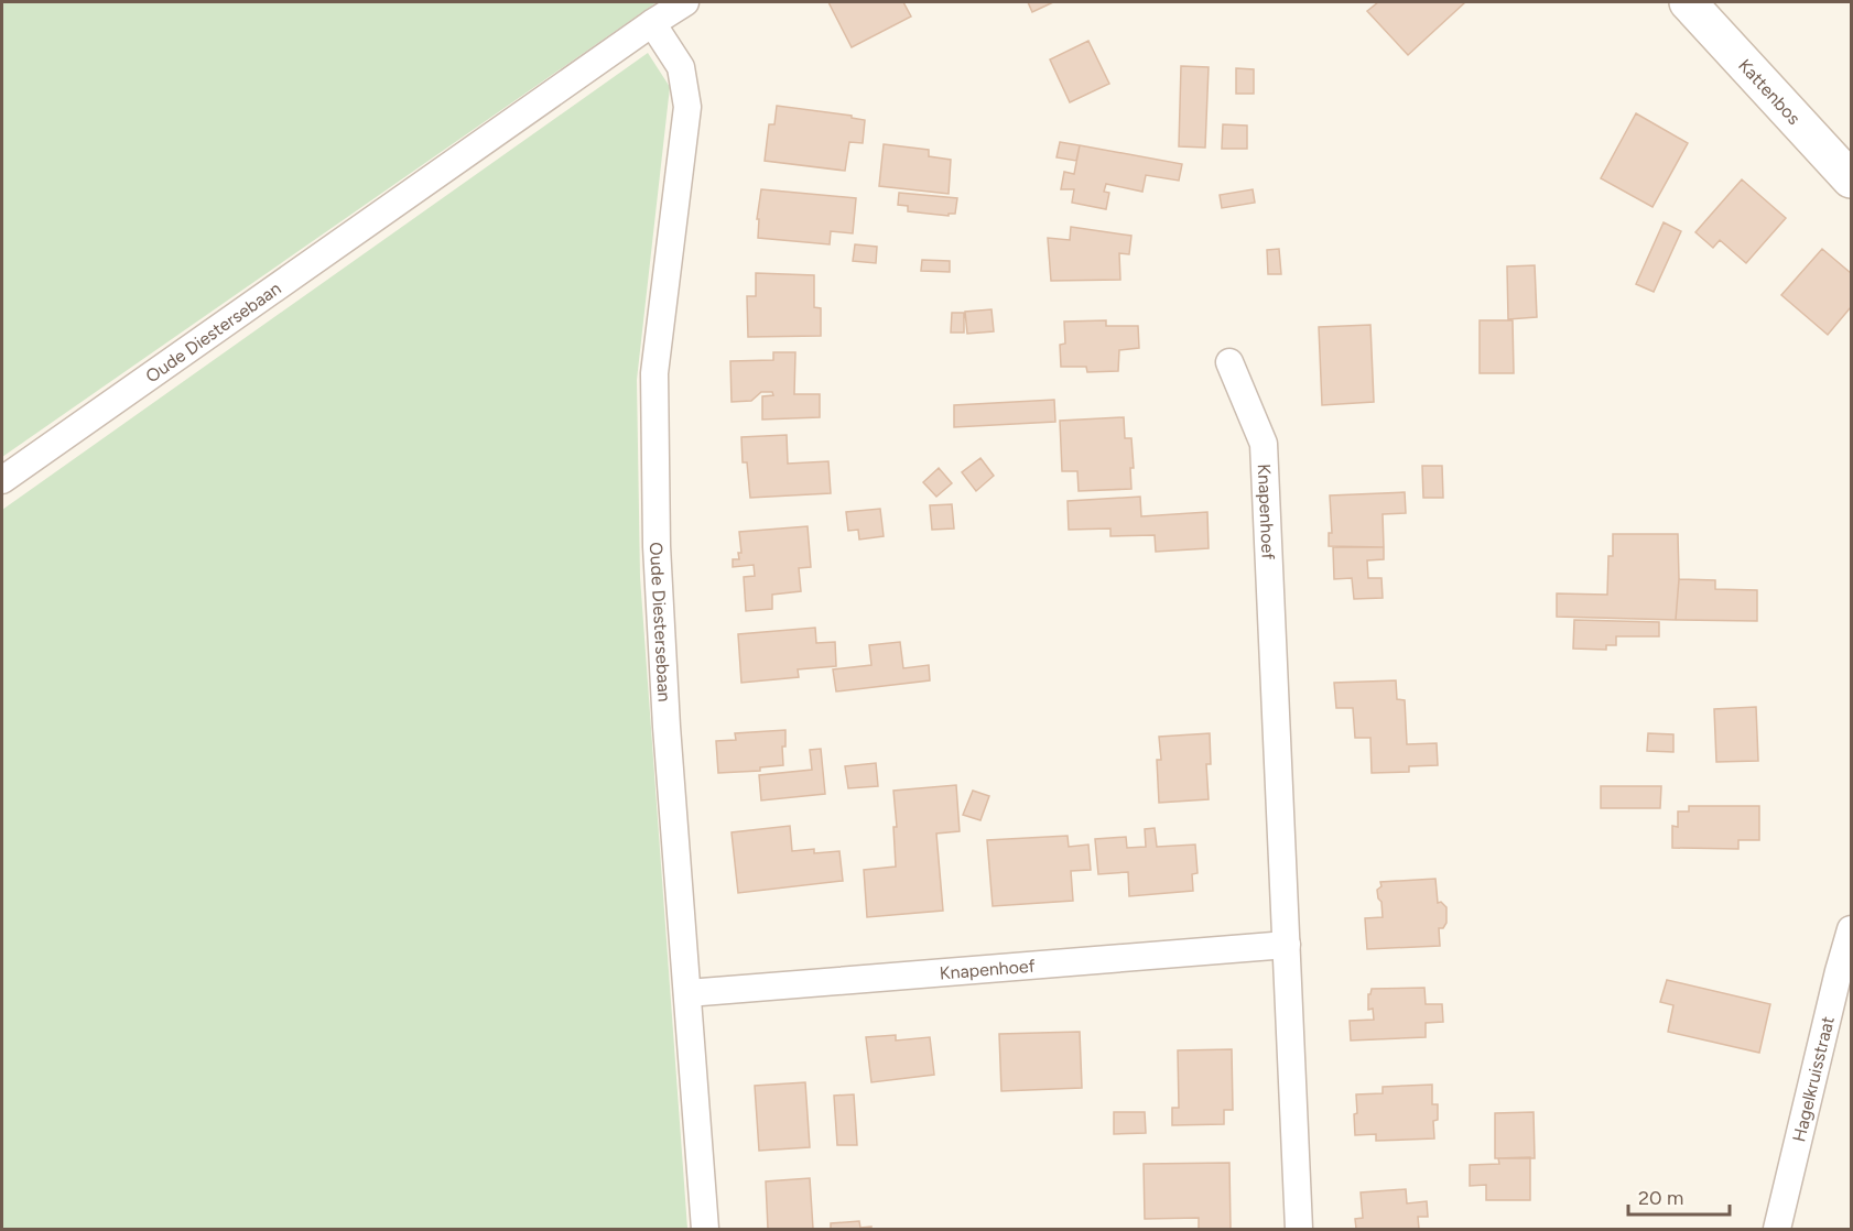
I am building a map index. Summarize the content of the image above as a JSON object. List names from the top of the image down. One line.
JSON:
{"streets":{"main road":["Kattenbos"],"street":["Oude Diestersebaan","Knapenhoef","Hagelkruisstraat"]},"crossings":[["Oude Diestersebaan","Knapenhoef"]],"scale_bar":"20 m"}
